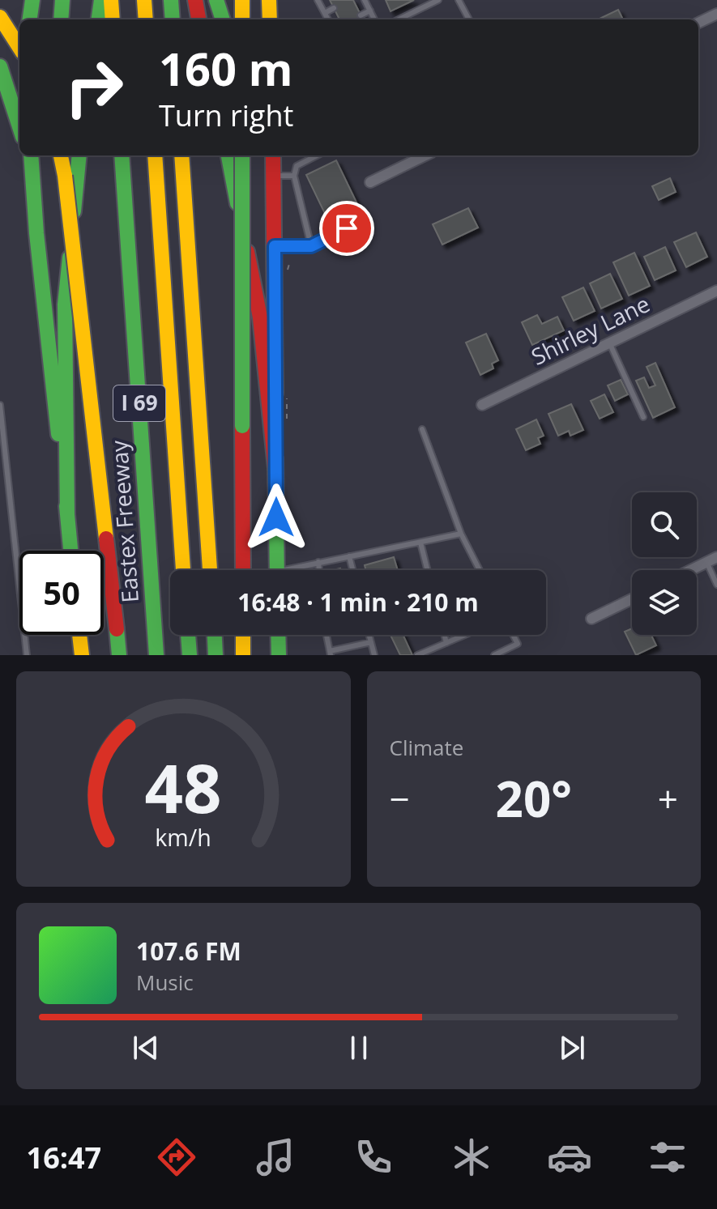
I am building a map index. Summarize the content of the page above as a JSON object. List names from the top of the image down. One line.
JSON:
{"streets":{"main road":["I 69","Eastex Freeway"],"street":["Shirley Lane"]},"page":{"turn":["160 m","Turn right"],"limit":"50","trip":"16:48 · 1 min · 210 m","tile":"Climate","heat":["−","20°","+"],"song":["107.6 FM","Music"],"tabs":"16:47","gauge":["48","km/h"]}}
